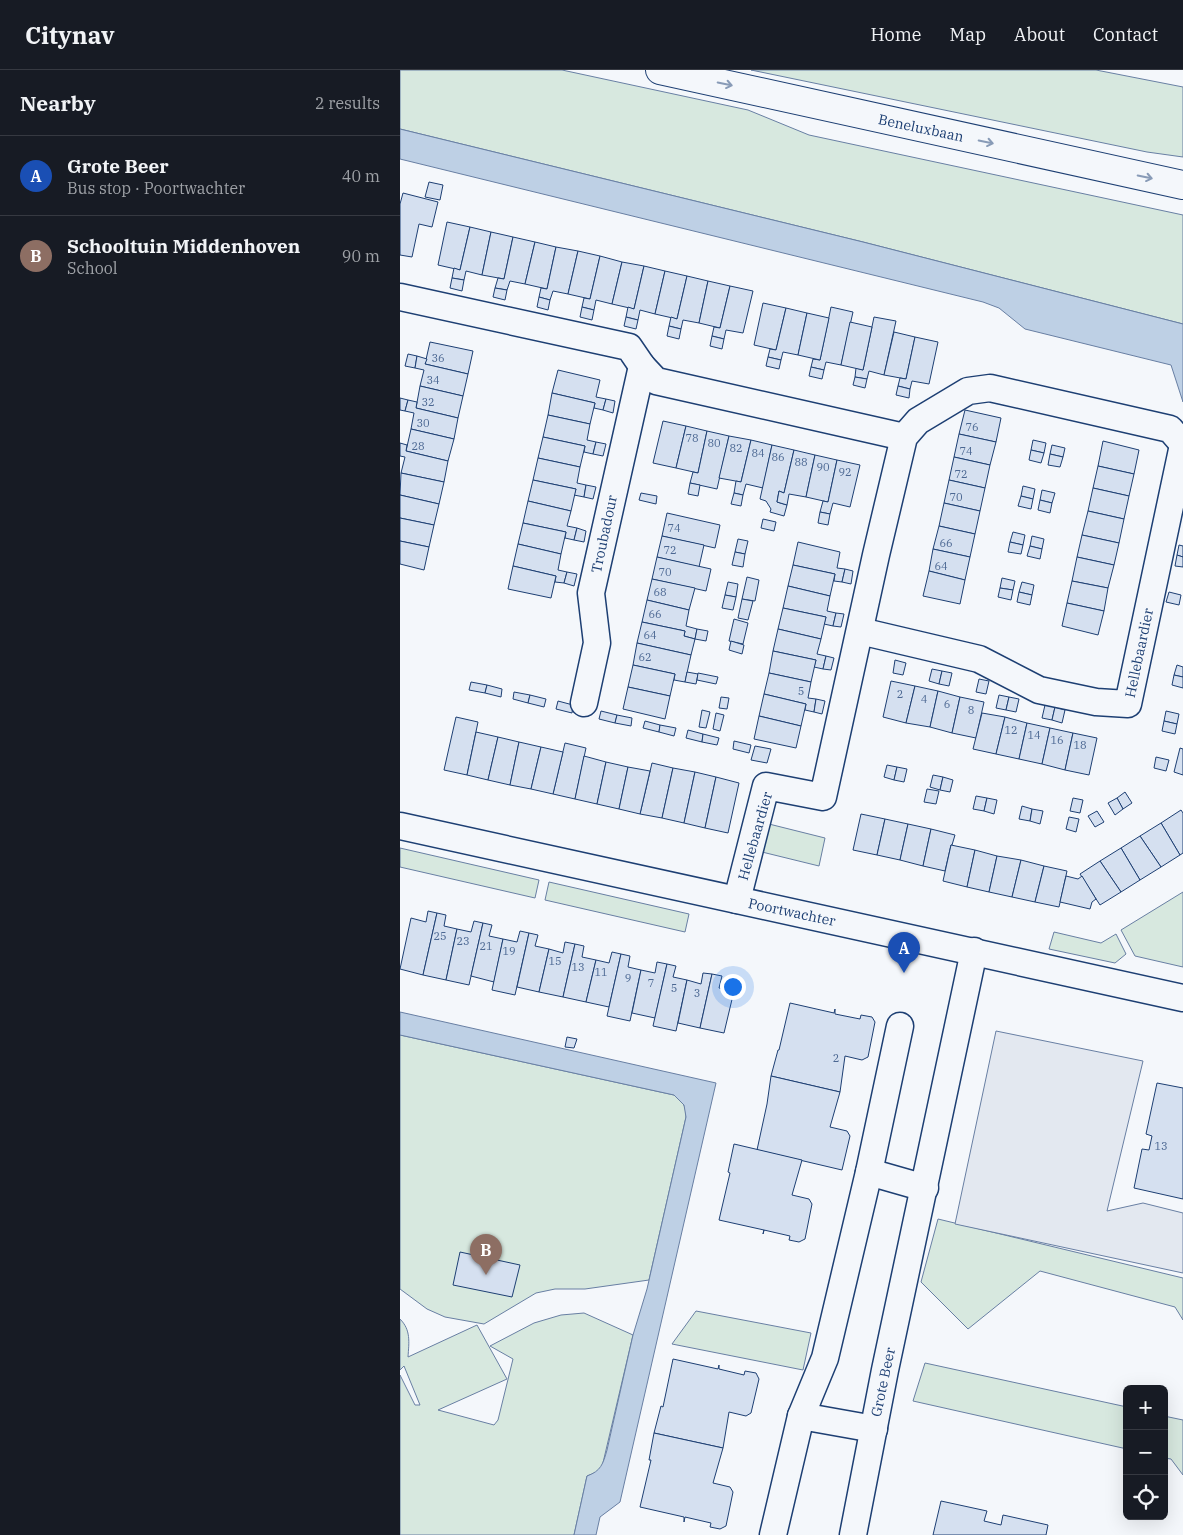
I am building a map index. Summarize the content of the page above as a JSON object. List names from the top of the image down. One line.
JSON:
{"streets":{"main road":["Beneluxbaan"],"street":["Troubadour","Hellebaardier","Poortwachter","Grote Beer"]},"crossings":[["Hellebaardier","Poortwachter"],["Poortwachter","Grote Beer"]],"one_way":["Beneluxbaan"],"house_numbers":["36","34","32","30","76","78","80","28","82","74","84","86","88","90","92","72","70","74","66","72","64","70","68","66","64","62","5","2","4","6","8","12","14","16","18","25","23","21","19","15","13","11","9","7","5","3","2","13"],"page":{"header":"Citynav","nav":["Home","Map","About","Contact"],"heading":["Nearby","2 results"],"list":[{"mark":"A","name":"Grote Beer","note":"Bus stop · Poortwachter","value":"40 m"},{"mark":"B","name":"Schooltuin Middenhoven","note":"School","value":"90 m"}],"pins":["A","B"],"map_buttons":["+","−"]}}
